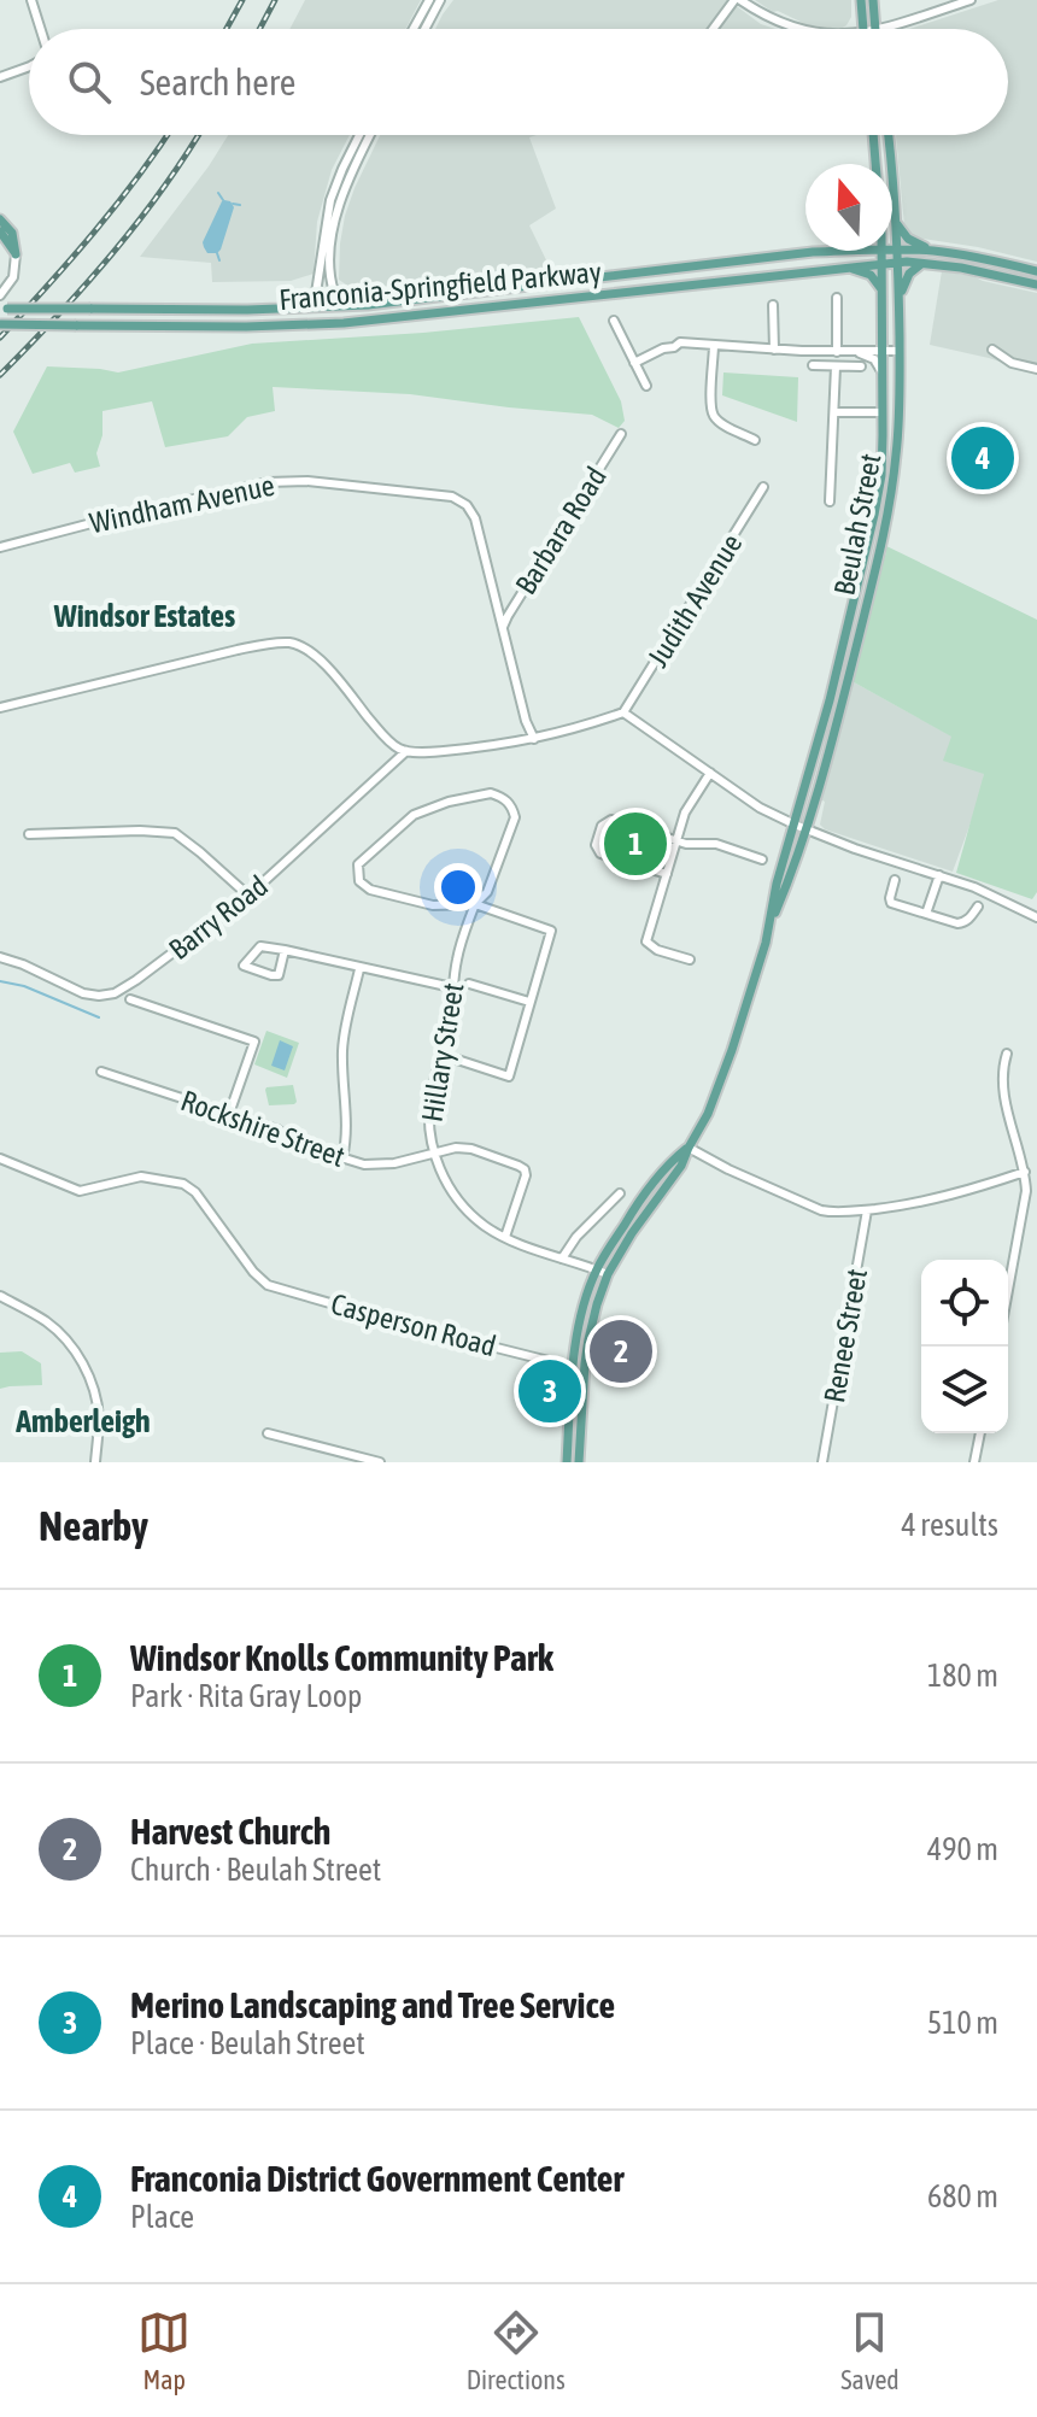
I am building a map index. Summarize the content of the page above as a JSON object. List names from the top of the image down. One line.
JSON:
{"streets":{"main road":["Franconia-Springfield Parkway","Beulah Street"],"street":["Windham Avenue","Barbara Road","Judith Avenue","Barry Road","Hillary Street","Rockshire Street","Casperson Road","Renee Street"]},"crossings":[["Franconia-Springfield Parkway","Beulah Street"],["Windham Avenue","Barbara Road"],["Beulah Street","Hillary Street"],["Beulah Street","Casperson Road"],["Hillary Street","Rockshire Street"]],"districts":["Windsor Estates","Amberleigh"],"north":"top","page":{"search":"Search here","pins":["4","1","2","3"],"heading":["Nearby","4 results"],"list":[{"mark":"1","name":"Windsor Knolls Community Park","note":"Park · Rita Gray Loop","value":"180 m"},{"mark":"2","name":"Harvest Church","note":"Church · Beulah Street","value":"490 m"},{"mark":"3","name":"Merino Landscaping and Tree Service","note":"Place · Beulah Street","value":"510 m"},{"mark":"4","name":"Franconia District Government Center","note":"Place","value":"680 m"}],"nav":["Map","Directions","Saved"]}}
